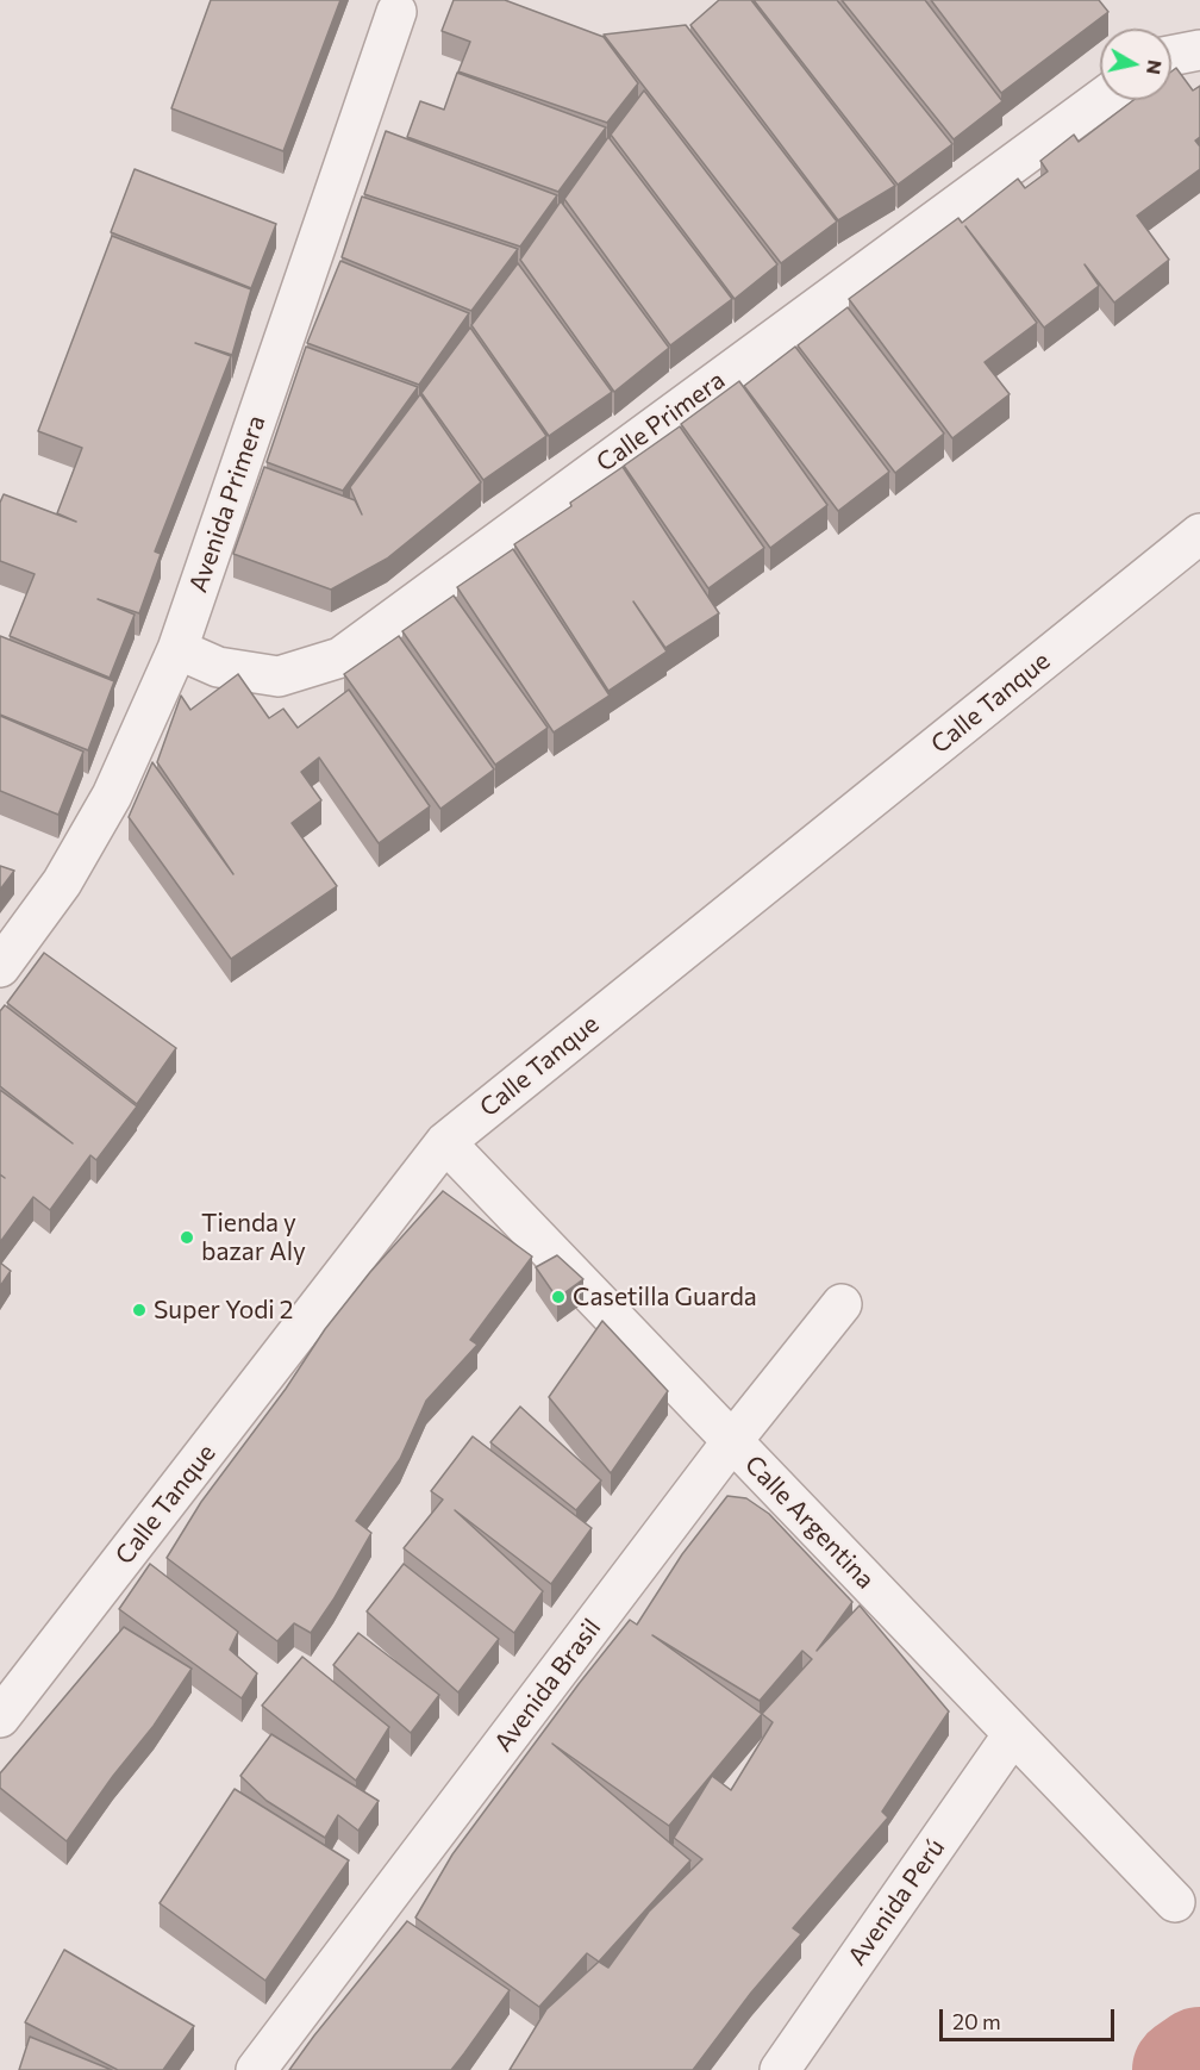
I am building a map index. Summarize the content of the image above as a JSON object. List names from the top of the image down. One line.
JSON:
{"streets":{"street":["Calle Primera","Avenida Primera","Calle Tanque","Calle Argentina","Avenida Brasil","Avenida Perú"]},"crossings":[["Calle Primera","Avenida Primera"],["Calle Tanque","Calle Argentina"],["Calle Argentina","Avenida Brasil"],["Calle Argentina","Avenida Perú"]],"places":["Tienda y bazar Aly","Casetilla Guarda","Super Yodi 2"],"scale_bar":"20 m","north":"right"}
